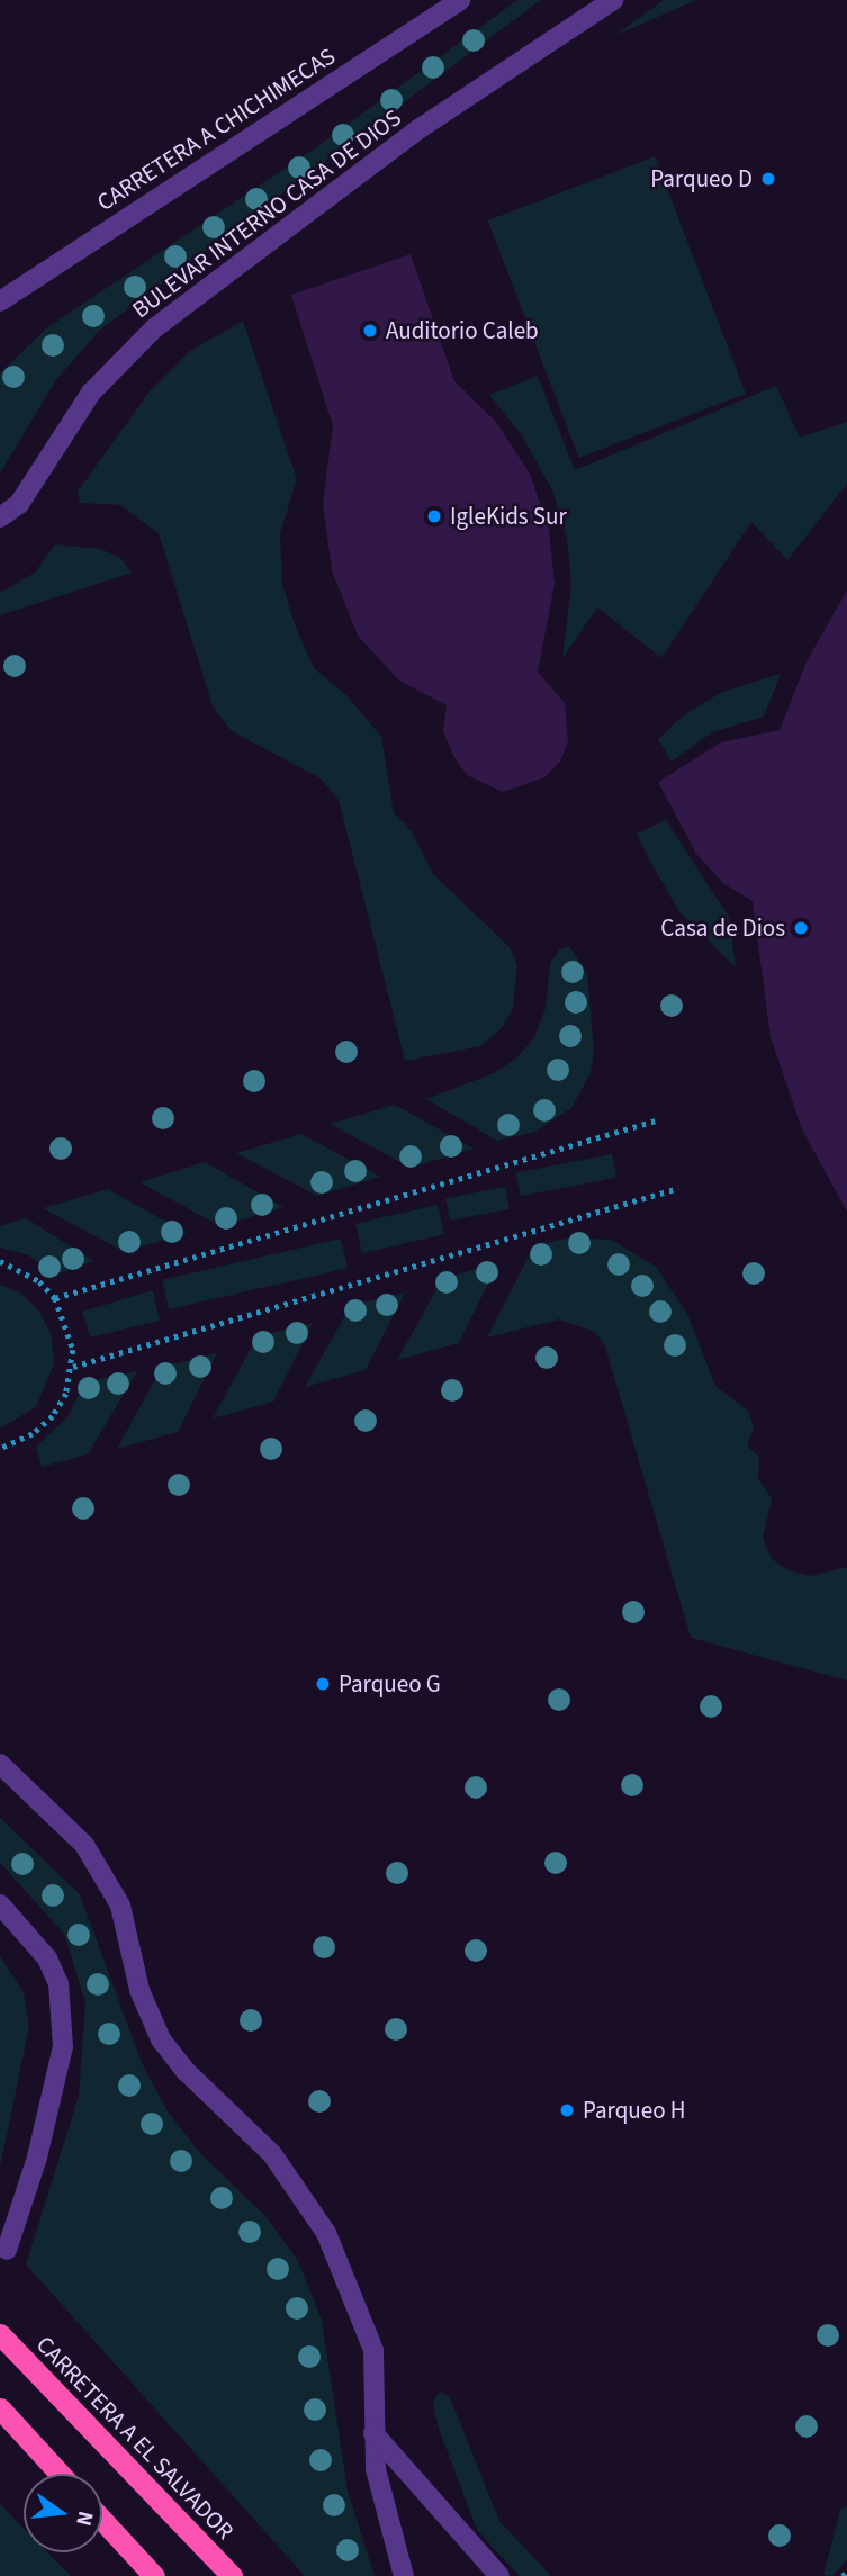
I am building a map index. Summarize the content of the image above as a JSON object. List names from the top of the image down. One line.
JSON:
{"streets":{"highway":["CARRETERA A EL SALVADOR"],"street":["CARRETERA A CHICHIMECAS","BULEVAR INTERNO CASA DE DIOS"]},"places":["Parqueo D","Auditorio Caleb","IgleKids Sur","Casa de Dios","Parqueo G","Parqueo H"],"north":"right"}
